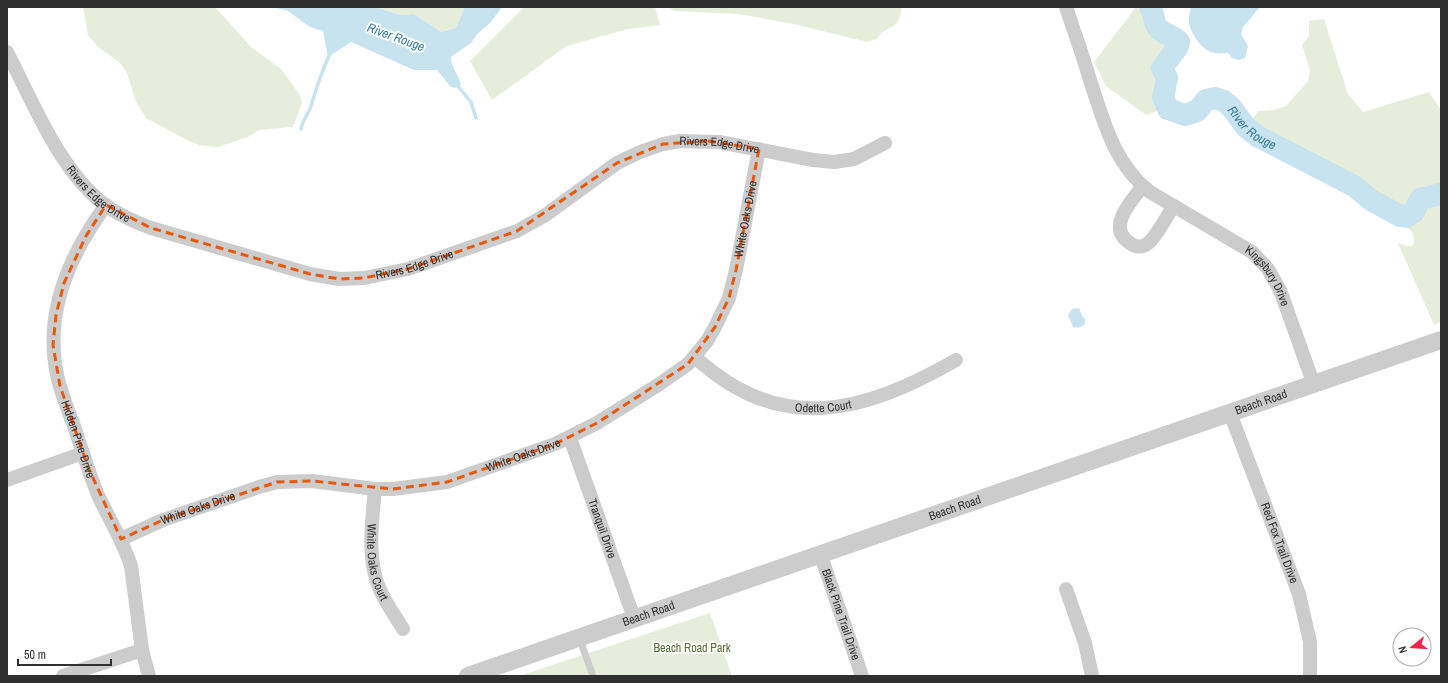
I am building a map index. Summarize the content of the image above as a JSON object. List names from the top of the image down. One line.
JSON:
{"streets":{"street":["Rivers Edge Drive","White Oaks Drive","Kingsbury Drive","Beach Road","Odette Court","Hidden Pine Drive","Tranquil Drive","Red Fox Trail Drive","White Oaks Court","Black Pine Trail Drive"]},"crossings":[["Rivers Edge Drive","White Oaks Drive"],["Rivers Edge Drive","Hidden Pine Drive"],["White Oaks Drive","Odette Court"],["White Oaks Drive","Hidden Pine Drive"],["White Oaks Drive","Tranquil Drive"],["White Oaks Drive","White Oaks Court"],["Kingsbury Drive","Beach Road"],["Beach Road","Tranquil Drive"],["Beach Road","Red Fox Trail Drive"],["Beach Road","Black Pine Trail Drive"]],"water":["River Rouge"],"parks":["Beach Road Park"],"scale_bar":"50 m","north":"left"}
